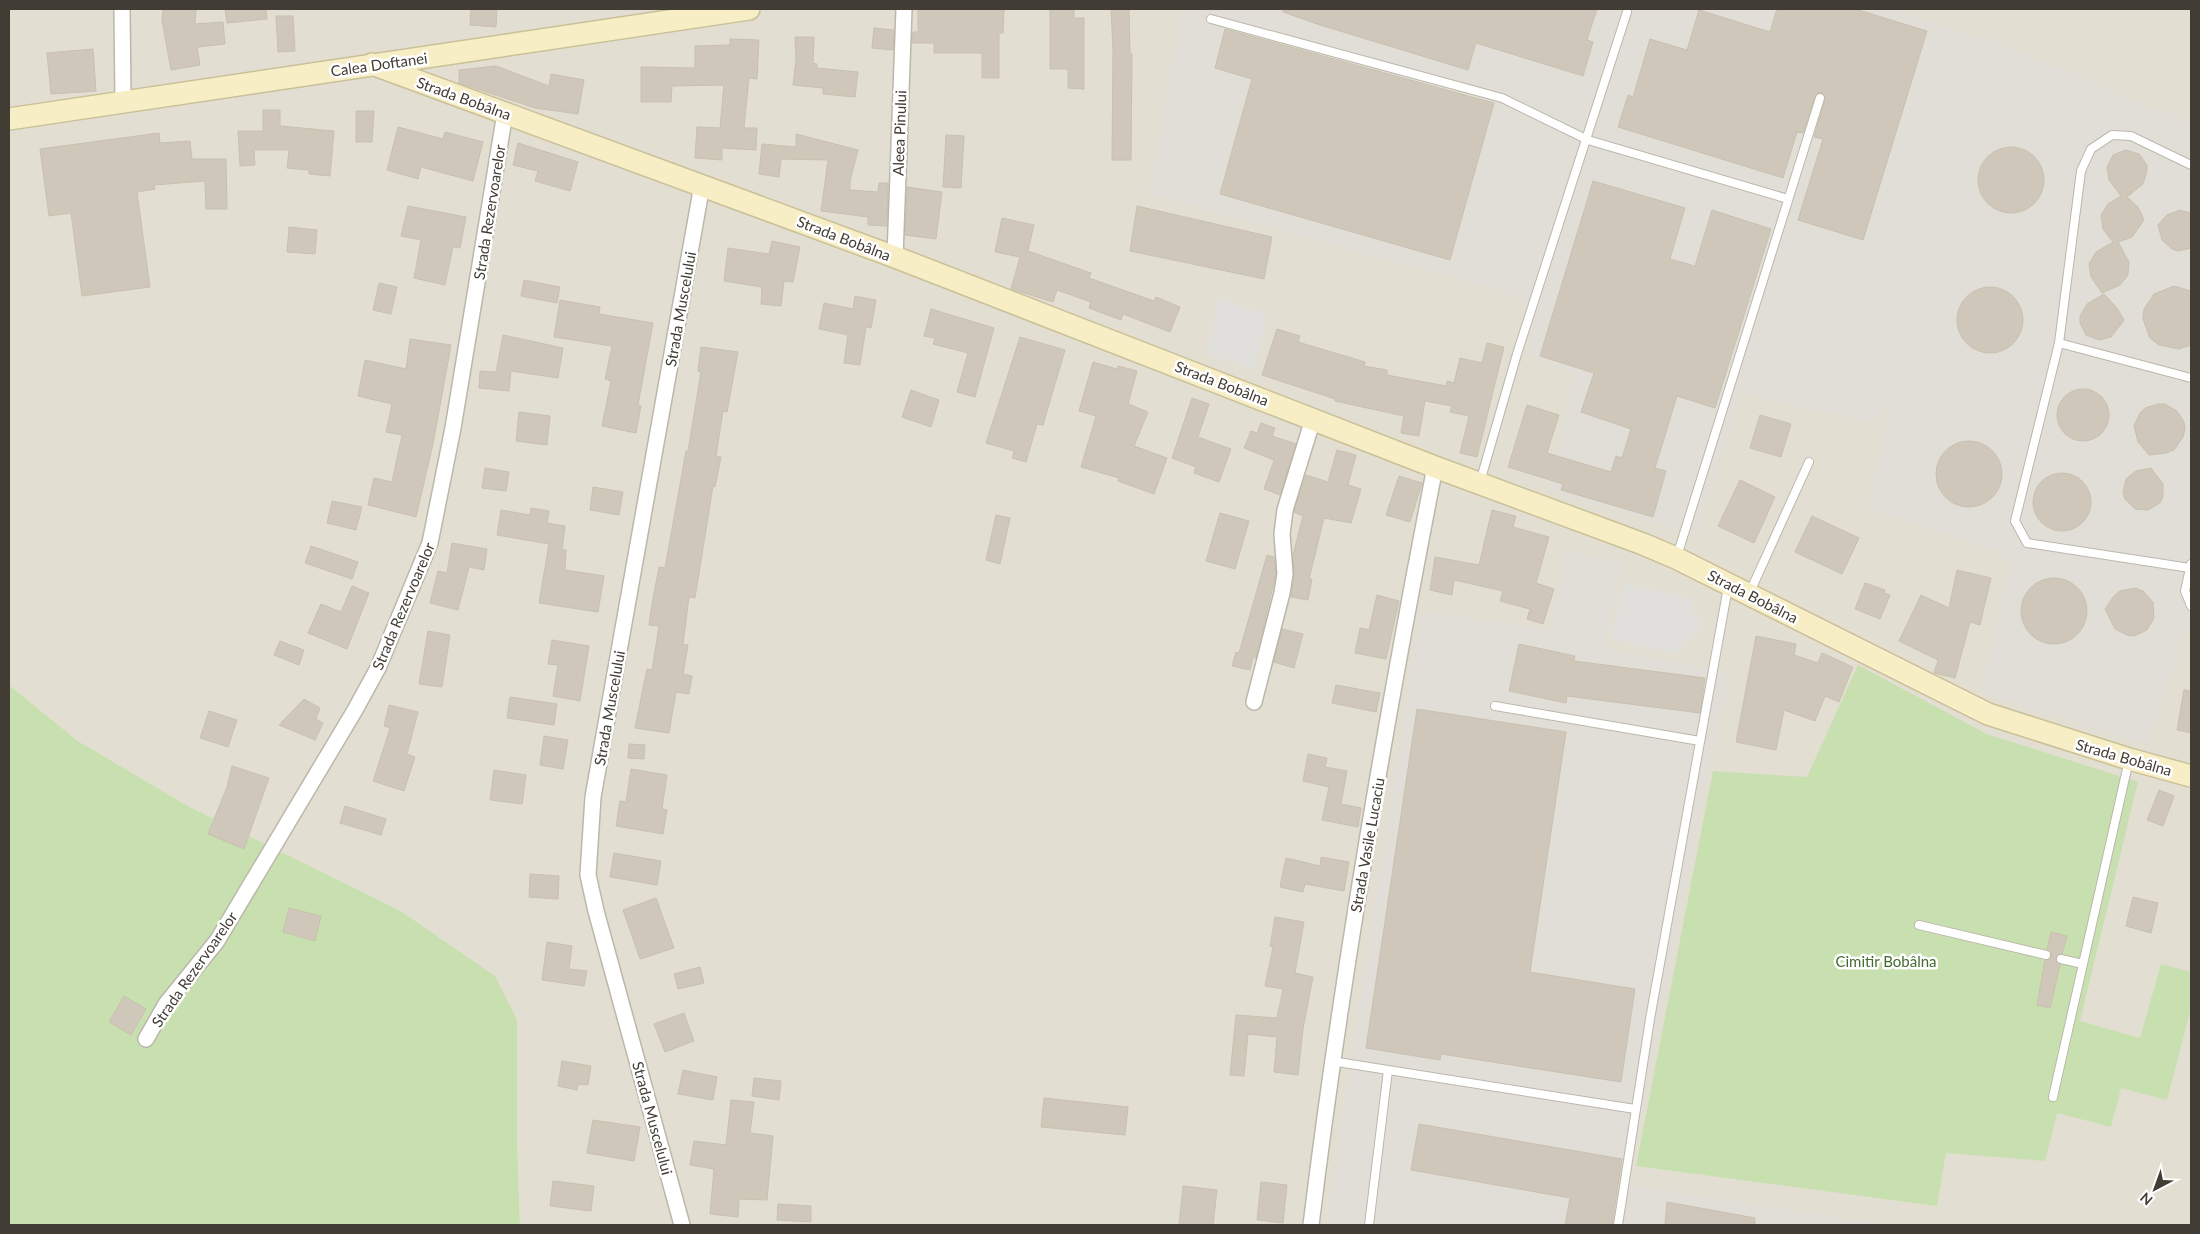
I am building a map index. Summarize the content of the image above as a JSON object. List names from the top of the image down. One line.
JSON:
{"streets":{"main road":["Calea Doftanei","Strada Bobâlna"],"street":["Aleea Pinului","Strada Rezervoarelor","Strada Muscelului","Strada Vasile Lucaciu"]},"crossings":[["Calea Doftanei","Strada Bobâlna"],["Strada Bobâlna","Aleea Pinului"],["Strada Bobâlna","Strada Rezervoarelor"],["Strada Bobâlna","Strada Muscelului"],["Strada Bobâlna","Strada Vasile Lucaciu"]],"parks":["Cimitir Bobâlna"],"north":"bottom left"}
